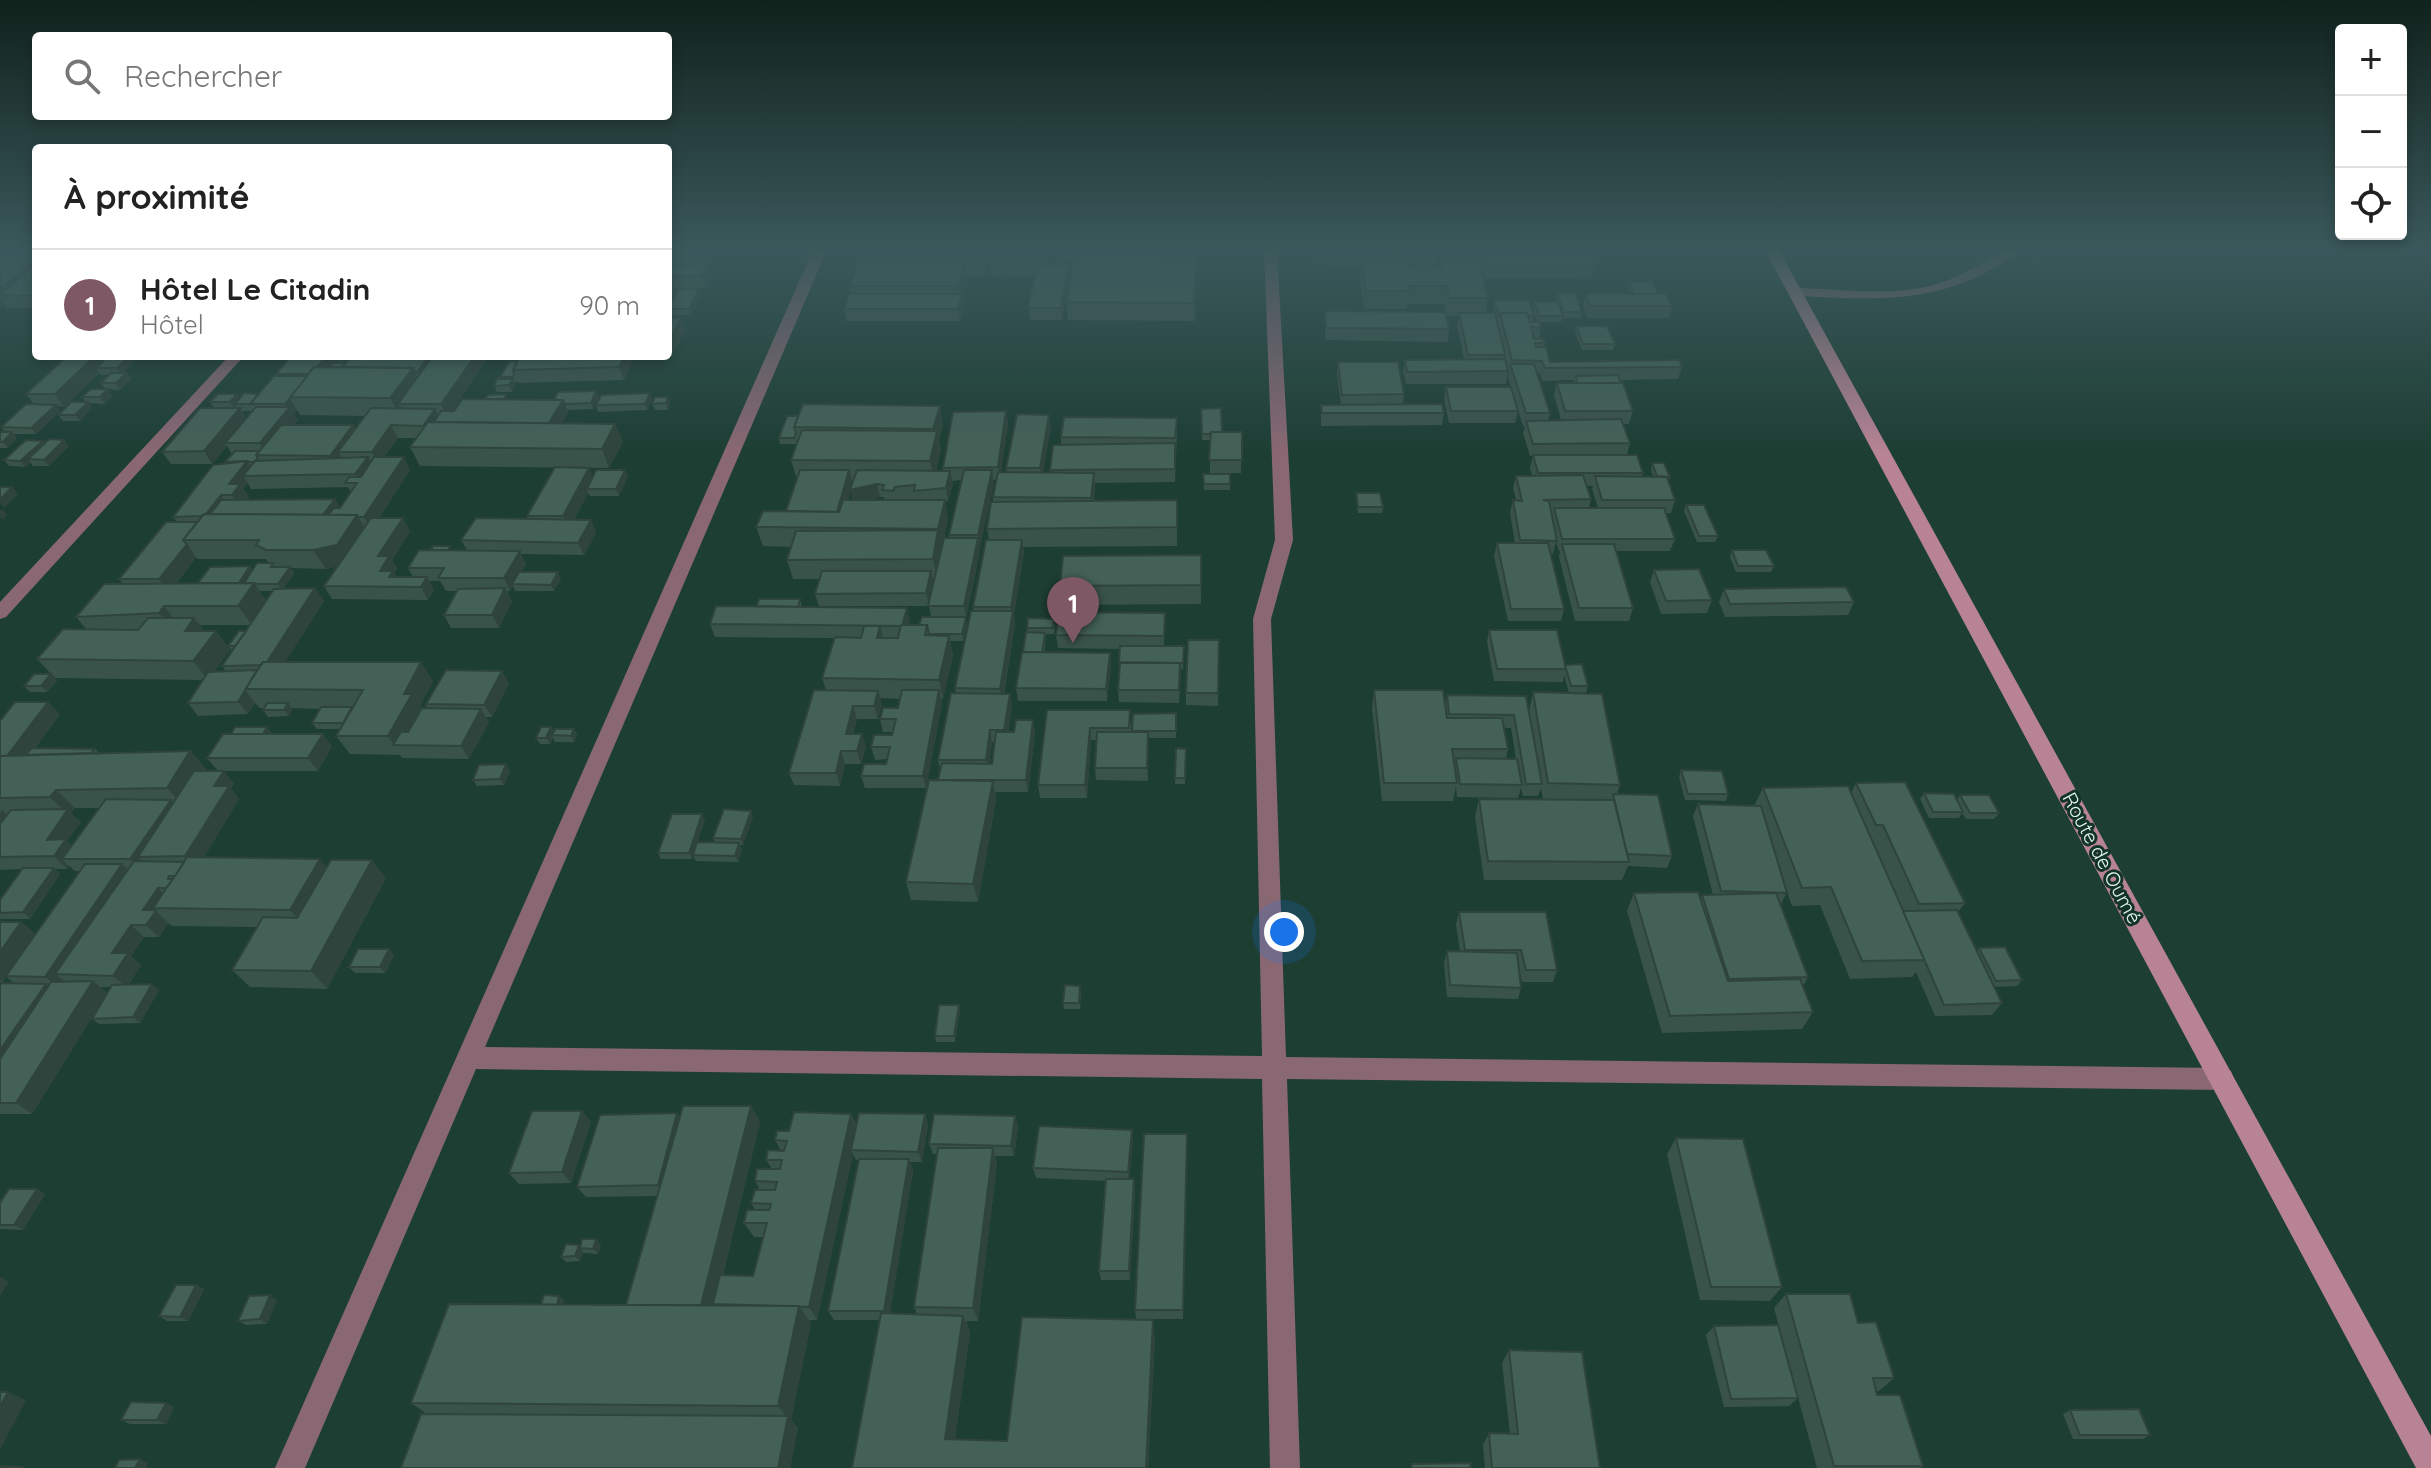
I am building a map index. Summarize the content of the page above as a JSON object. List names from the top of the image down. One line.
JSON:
{"streets":{"street":["Route de Oumé"]},"page":{"map_buttons":["+","−"],"search":"Rechercher","heading":"À proximité","list":[{"mark":"1","name":"Hôtel Le Citadin","note":"Hôtel","value":"90 m"}],"pins":"1"}}
